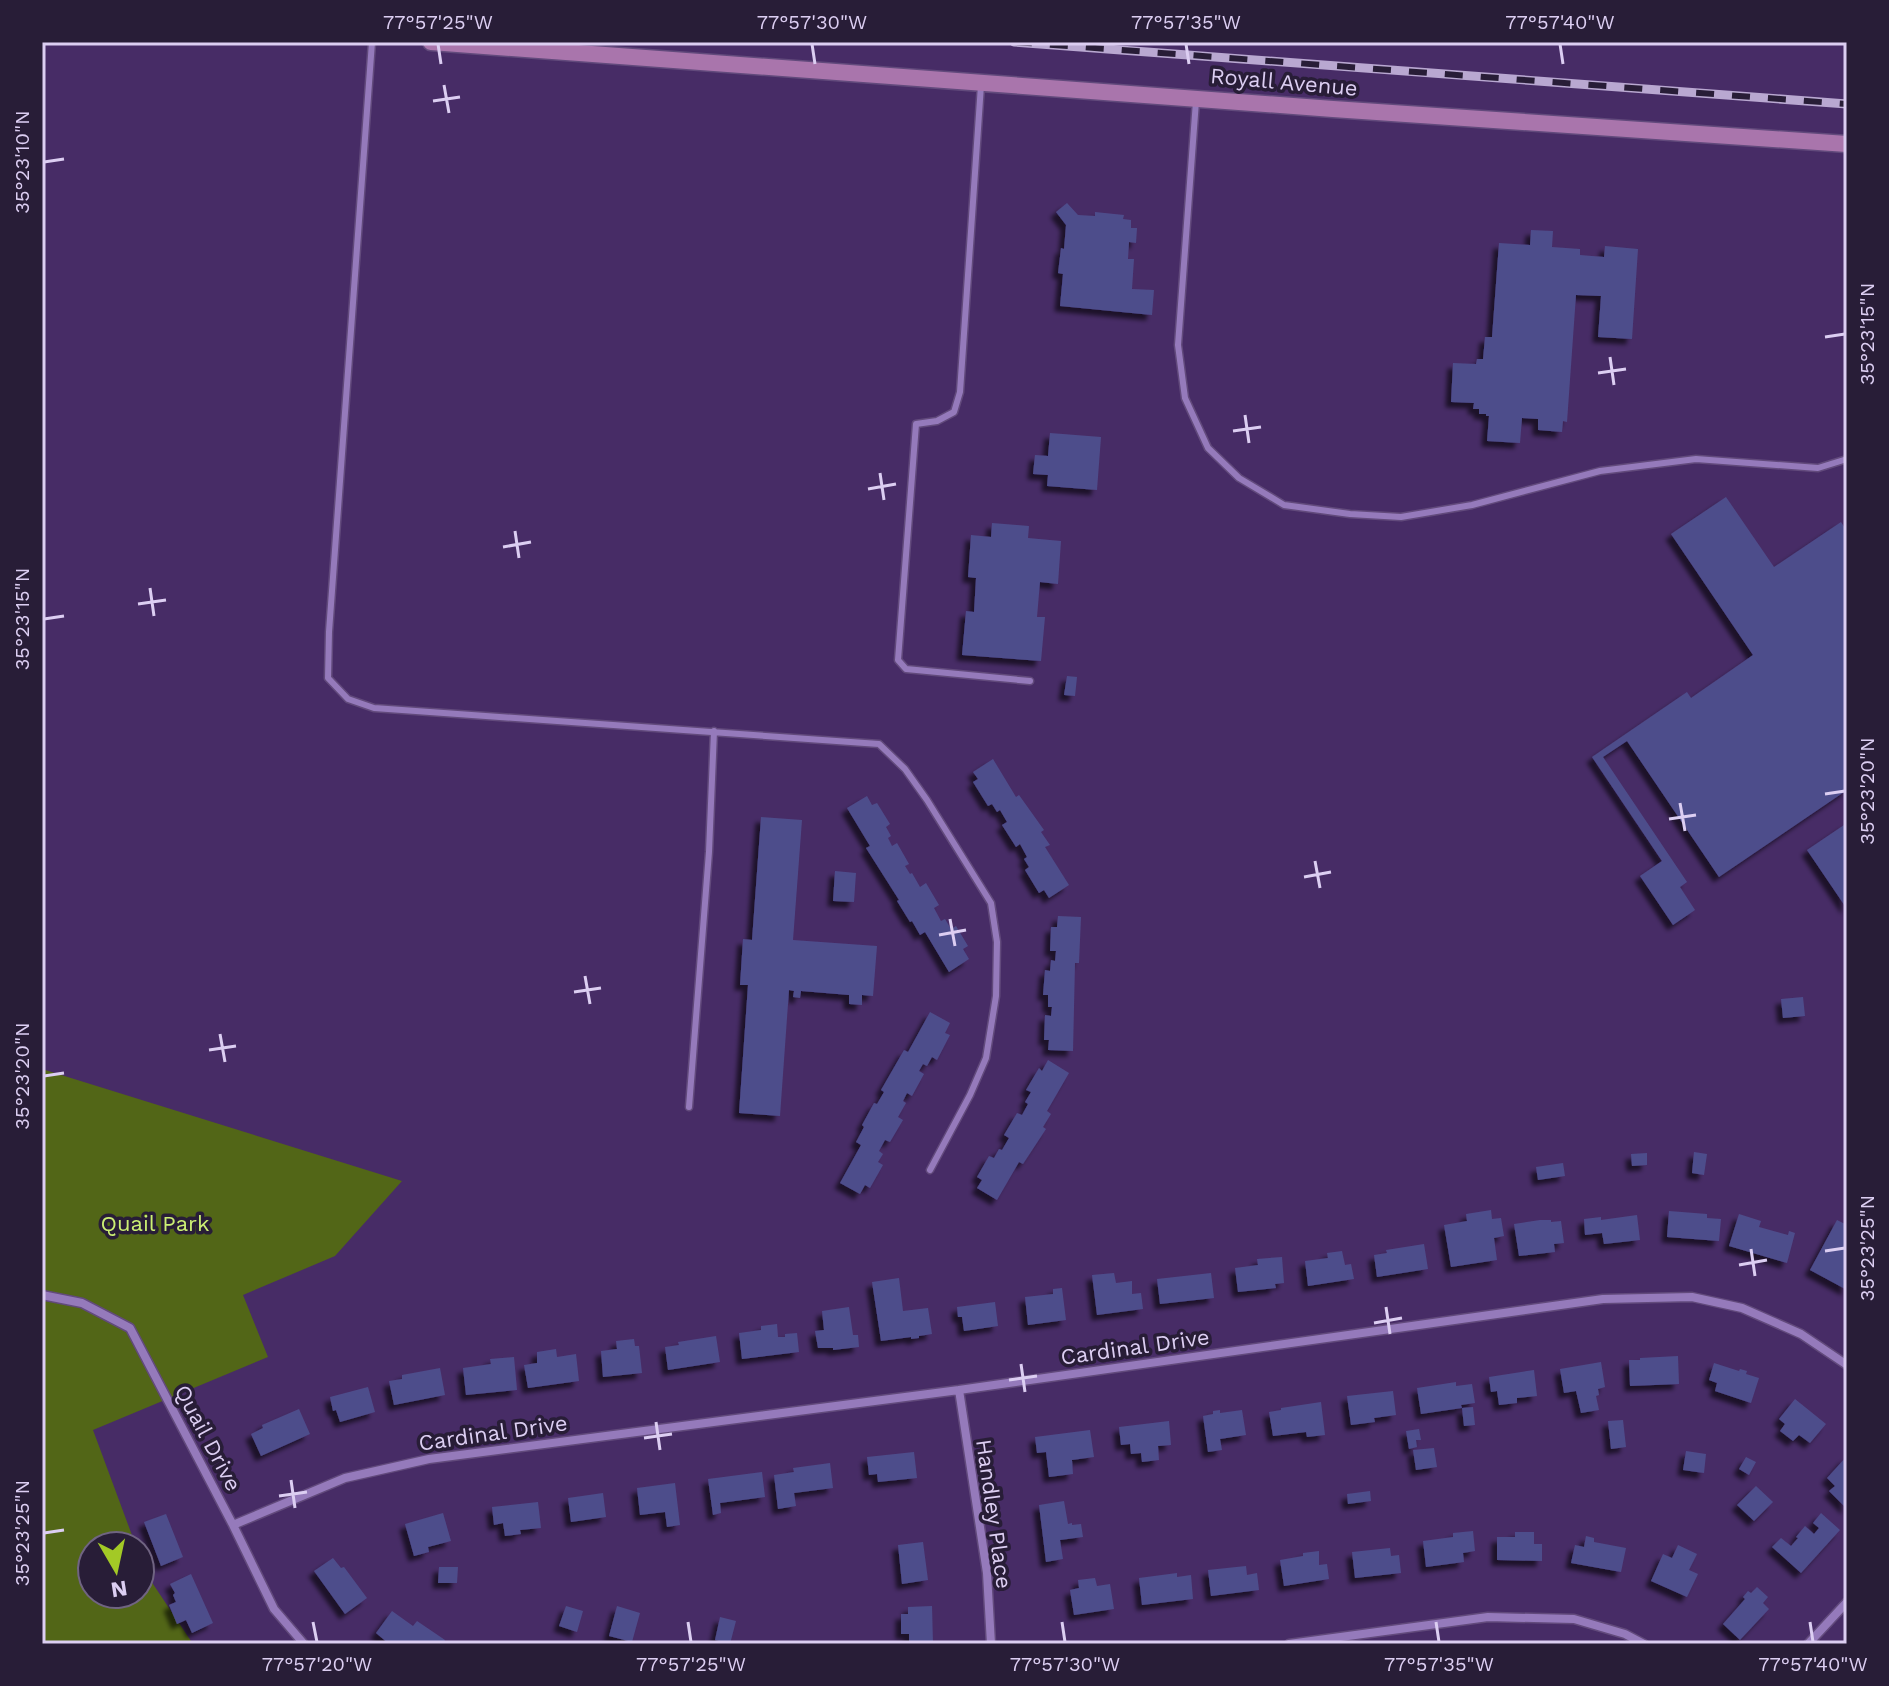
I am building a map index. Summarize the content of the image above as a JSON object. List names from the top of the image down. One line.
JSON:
{"streets":{"street":["Royall Avenue","Cardinal Drive","Quail Drive","Handley Place"]},"crossings":[["Cardinal Drive","Quail Drive"],["Cardinal Drive","Handley Place"]],"parks":["Quail Park"],"north":"bottom","coordinates":["77°57'25\"W","77°57'30\"W","77°57'35\"W","77°57'40\"W","35°23'10\"N","35°23'15\"N","35°23'20\"N","35°23'25\"N","77°57'20\"W"]}
